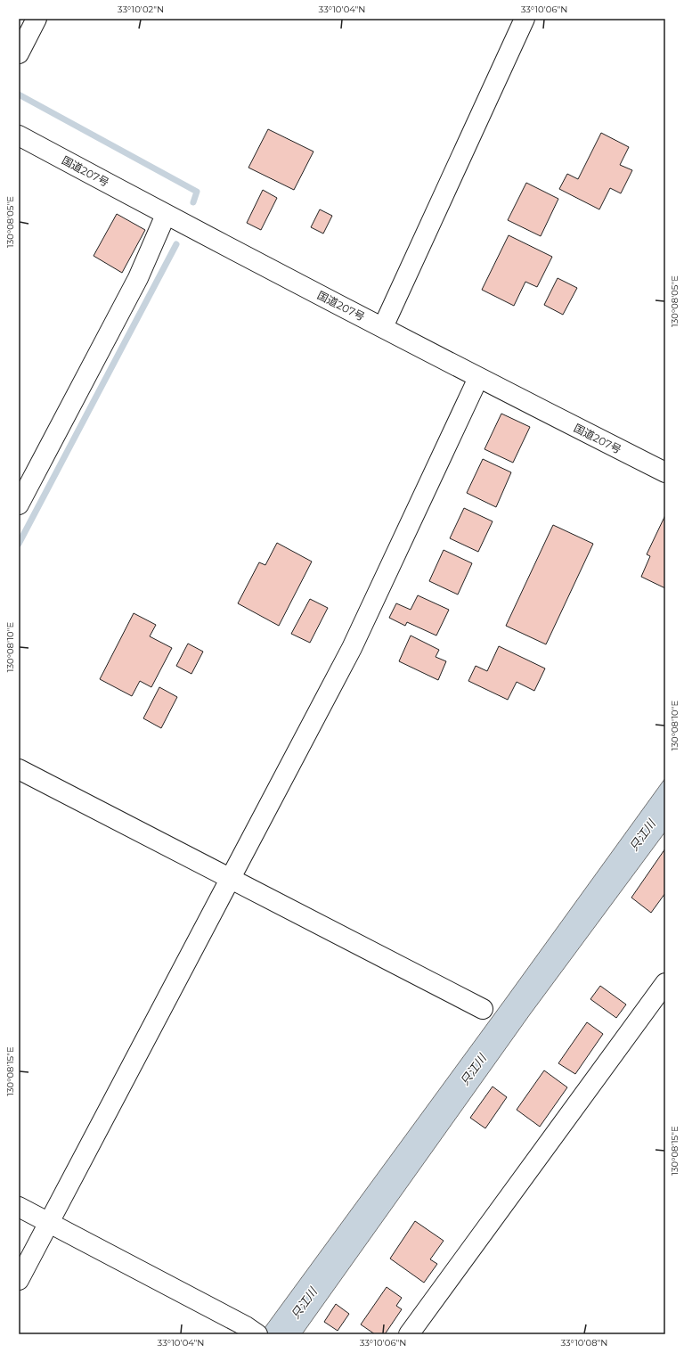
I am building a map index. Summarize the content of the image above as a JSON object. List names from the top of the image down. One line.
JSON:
{"streets":{"main road":["国道207号"]},"water":["只江川"],"coordinates":["33°10'02\"N","33°10'04\"N","33°10'06\"N","130°08'05\"E","130°08'10\"E","130°08'15\"E","33°10'08\"N"]}
